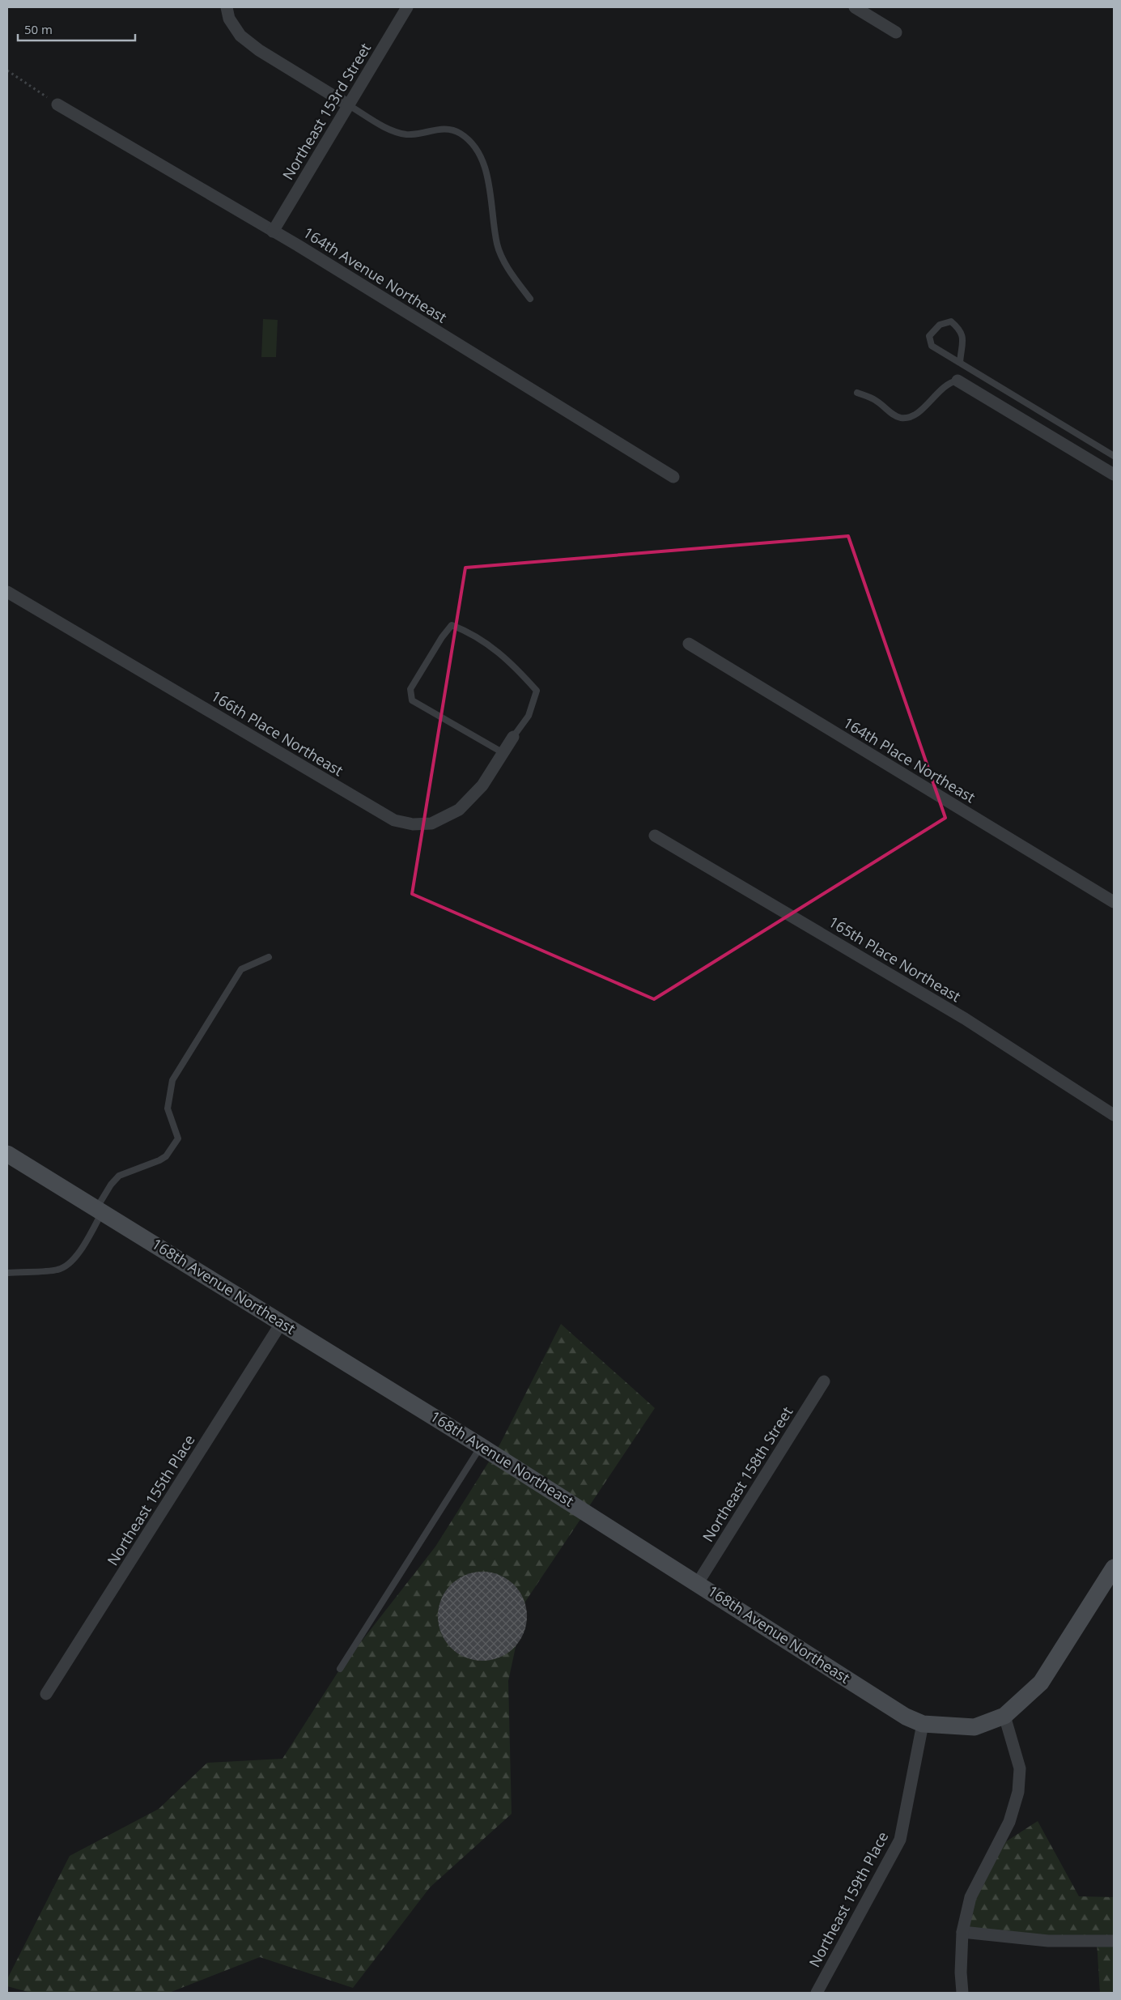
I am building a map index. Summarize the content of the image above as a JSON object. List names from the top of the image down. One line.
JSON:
{"streets":{"street":["Northeast 153rd Street","164th Avenue Northeast","166th Place Northeast","164th Place Northeast","165th Place Northeast","168th Avenue Northeast","Northeast 158th Street","Northeast 155th Place","Northeast 159th Place"]},"crossings":[["Northeast 153rd Street","164th Avenue Northeast"],["168th Avenue Northeast","Northeast 158th Street"],["168th Avenue Northeast","Northeast 155th Place"],["168th Avenue Northeast","Northeast 159th Place"]],"scale_bar":"50 m"}
